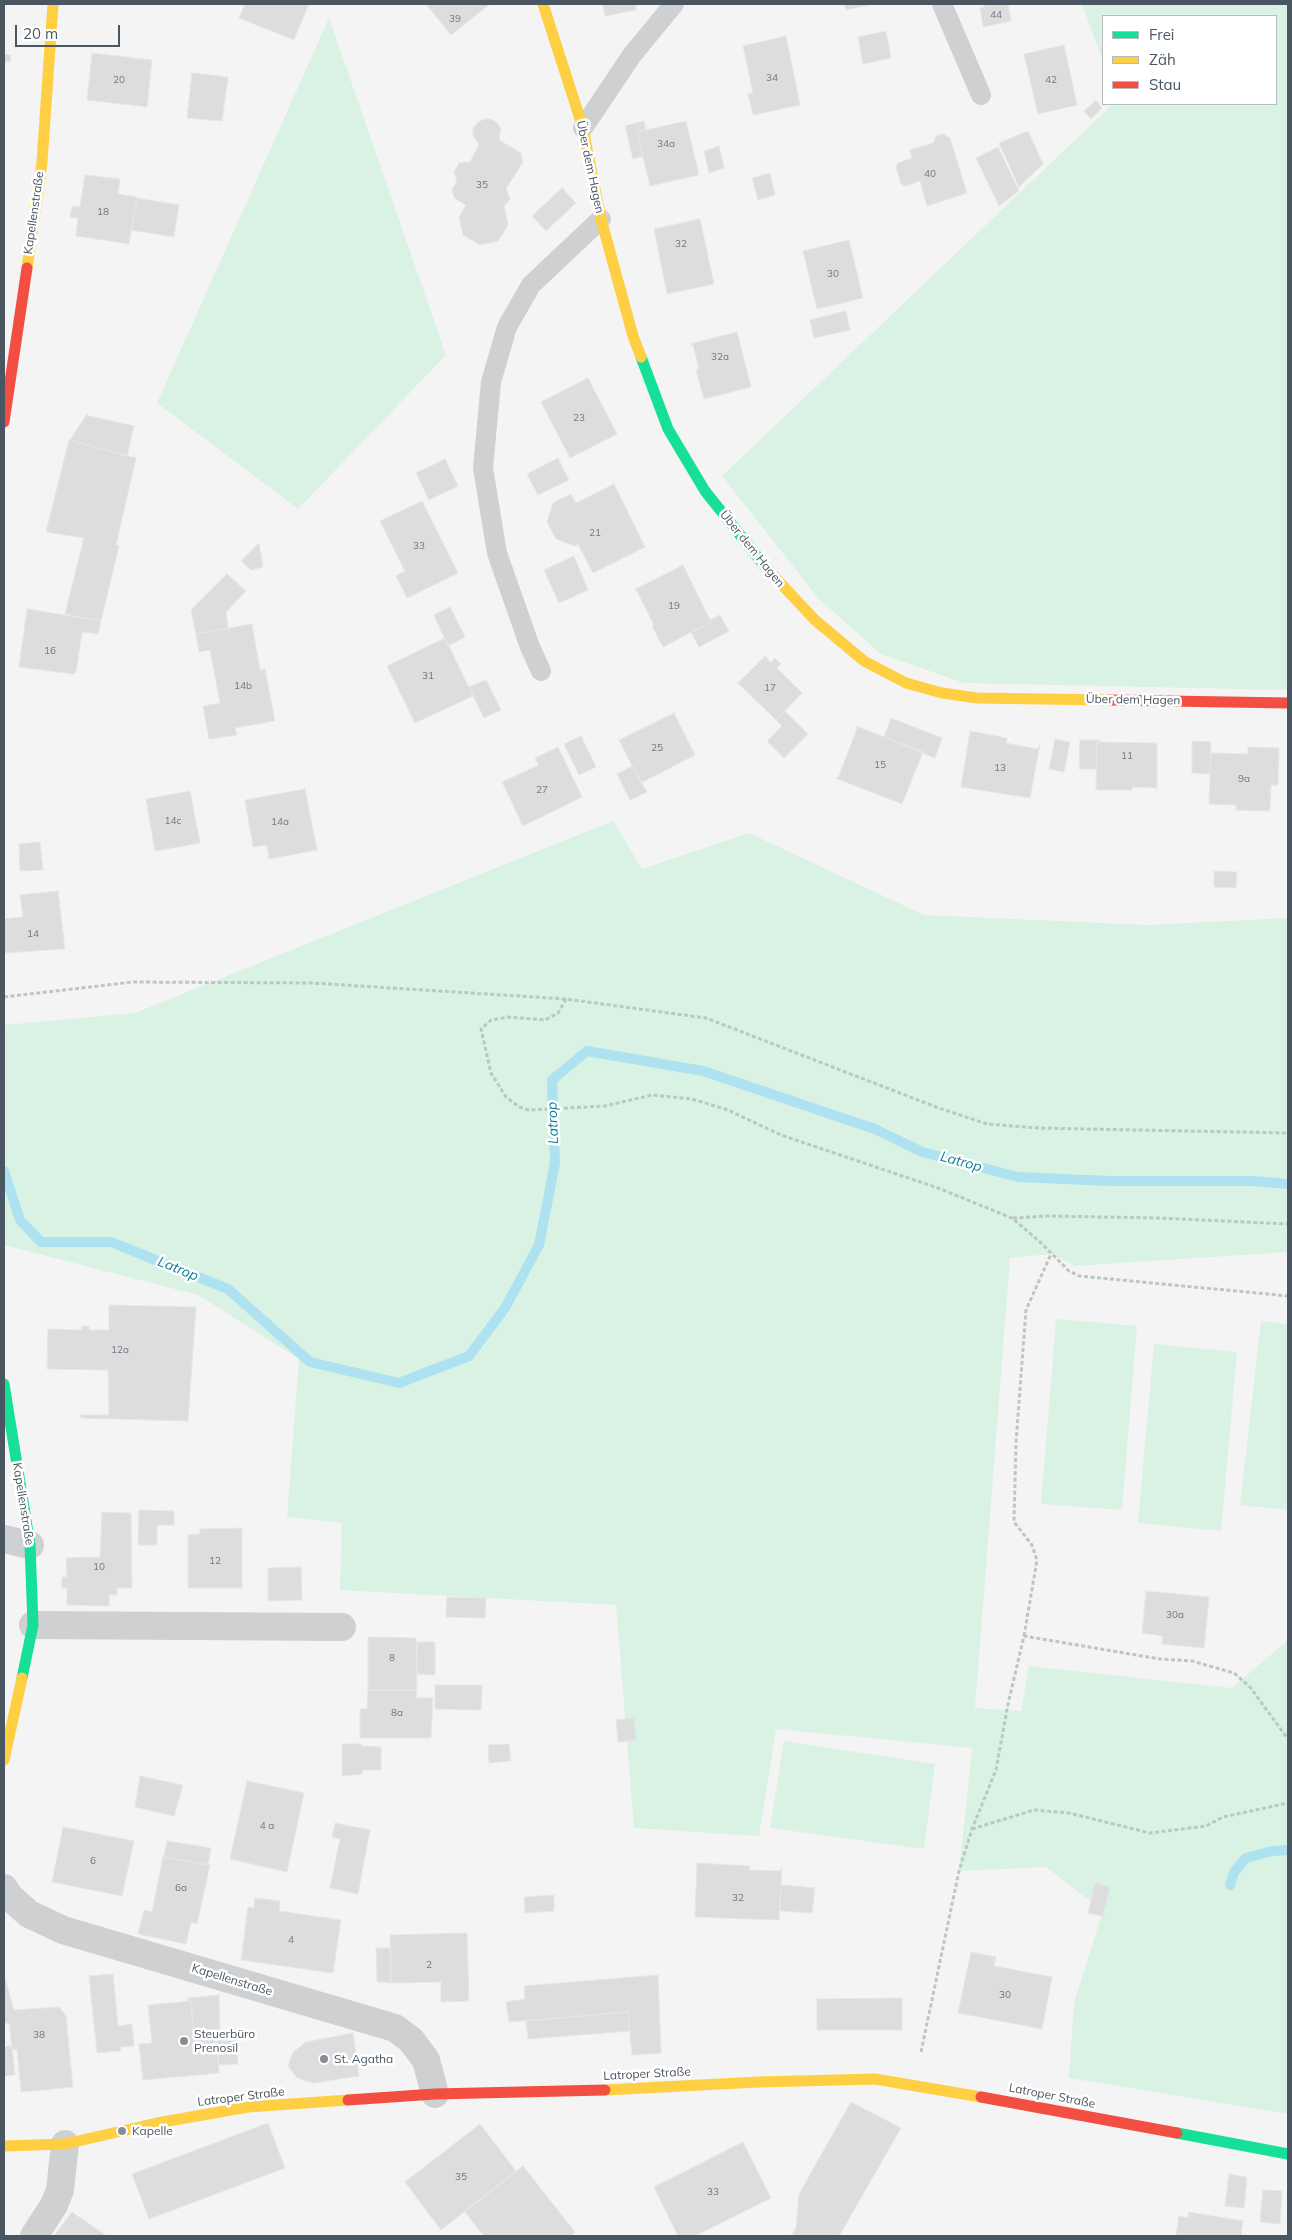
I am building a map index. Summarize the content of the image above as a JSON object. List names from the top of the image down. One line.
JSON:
{"streets":{"street":["Über dem Hagen","Kapellenstraße","Latroper Straße"]},"crossings":[["Kapellenstraße","Latroper Straße"]],"water":["Latrop"],"places":["Steuerbüro Prenosil","St. Agatha","Kapelle"],"house_numbers":["44","39","34","20","42","34a","40","35","18","32","30","32a","23","21","33","19","16","31","14b","17","25","11","15","13","9a","27","14c","14a","14","12a","12","10","30a","8","8a","4 a","6","6a","32","4","2","30","38","35","33"],"legend":["Frei","Zäh","Stau"],"scale_bar":"20 m"}
